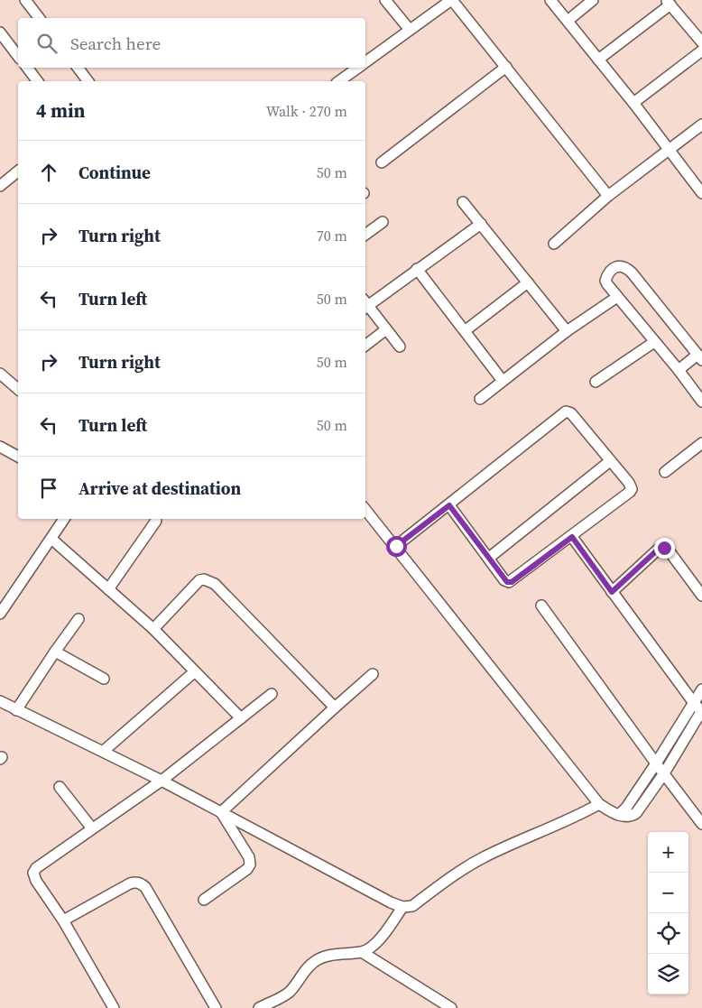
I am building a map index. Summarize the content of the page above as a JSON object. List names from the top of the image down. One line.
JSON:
{"page":{"search":"Search here","heading":["4 min","Walk · 270 m"],"list":[["Continue","50 m"],["Turn right","70 m"],["Turn left","50 m"],["Turn right","50 m"],["Turn left","50 m"],"Arrive at destination"],"map_buttons":["+","−"]}}
